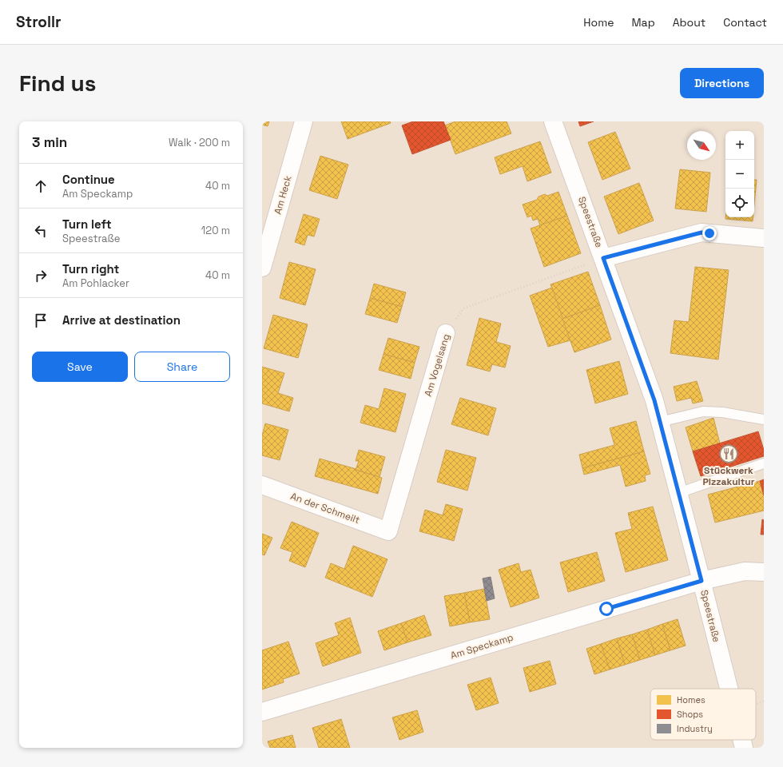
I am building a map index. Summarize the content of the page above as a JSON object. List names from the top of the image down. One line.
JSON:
{"streets":{"street":["Am Heck","Speestraße","Am Vogelsang","An der Schmeilt","Am Speckamp"]},"crossings":[["Speestraße","Am Vogelsang"],["Speestraße","Am Speckamp"],["Am Vogelsang","An der Schmeilt"]],"places":{"restaurant":["Stückwerk Pizzakultur"]},"legend":["Homes","Shops","Industry"],"north":"bottom right","page":{"header":"Strollr","nav":["Home","Map","About","Contact"],"buttons":["Directions",["Save","Share"]],"title":"Find us","heading":["3 min","Walk · 200 m"],"map_buttons":["+","−"],"list":[["Continue","Am Speckamp","40 m"],["Turn left","Speestraße","120 m"],["Turn right","Am Pohlacker","40 m"],"Arrive at destination"]}}
